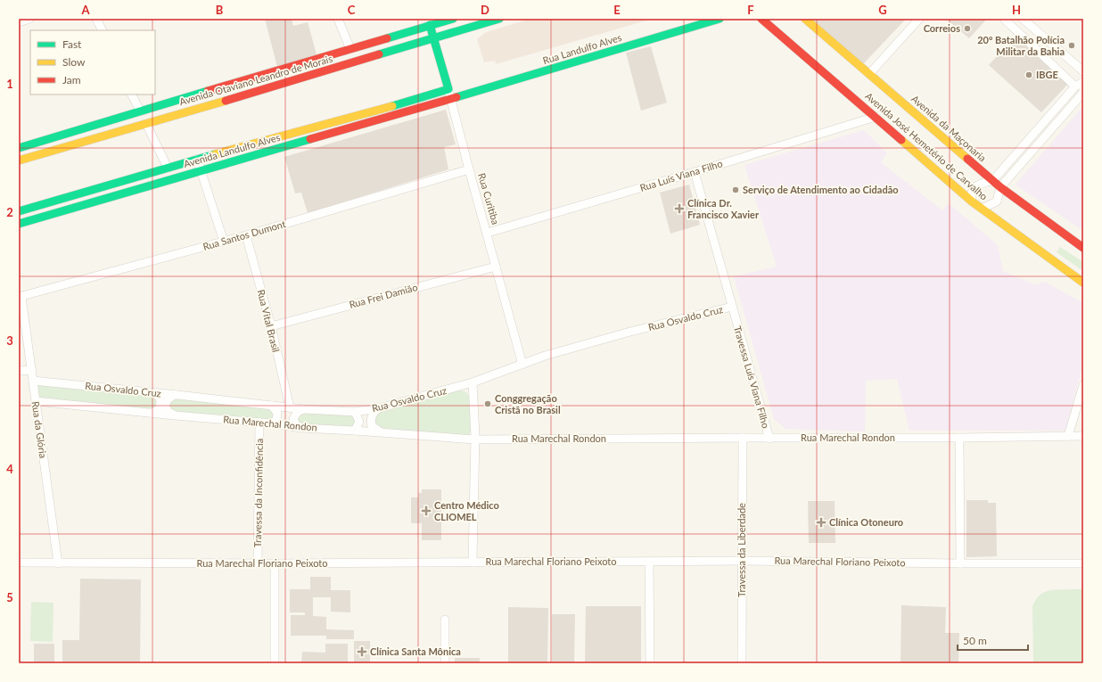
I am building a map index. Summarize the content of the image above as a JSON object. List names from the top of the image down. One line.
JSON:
{"streets":{"street":["Rua Landulfo Alves","Avenida Otaviano Leandro de Morais","Avenida da Maçonaria","Avenida José Hemetério de Carvalho","Avenida Landulfo Alves","Rua Luís Viana Filho","Rua Curitiba","Rua Santos Dumont","Rua Frei Damião","Rua Osvaldo Cruz","Rua Vital Brasil","Travessa Luís Viana Filho","Rua Marechal Rondon","Rua da Glória","Travessa da Inconfidência","Travessa da Liberdade","Rua Marechal Floriano Peixoto"]},"crossings":[["Rua Landulfo Alves","Avenida Landulfo Alves"],["Rua Landulfo Alves","Rua Curitiba"],["Avenida Otaviano Leandro de Morais","Rua Curitiba"],["Avenida da Maçonaria","Avenida José Hemetério de Carvalho"],["Avenida José Hemetério de Carvalho","Rua Luís Viana Filho"],["Avenida Landulfo Alves","Rua Curitiba"],["Rua Luís Viana Filho","Rua Curitiba"],["Rua Luís Viana Filho","Travessa Luís Viana Filho"],["Rua Curitiba","Rua Santos Dumont"],["Rua Curitiba","Rua Frei Damião"],["Rua Curitiba","Rua Osvaldo Cruz"],["Rua Santos Dumont","Rua Vital Brasil"],["Rua Santos Dumont","Rua da Glória"],["Rua Frei Damião","Rua Vital Brasil"],["Rua Osvaldo Cruz","Rua Vital Brasil"],["Rua Osvaldo Cruz","Travessa Luís Viana Filho"],["Rua Osvaldo Cruz","Rua da Glória"],["Travessa Luís Viana Filho","Rua Marechal Rondon"],["Rua Marechal Rondon","Rua da Glória"],["Rua Marechal Rondon","Travessa da Inconfidência"],["Rua Marechal Rondon","Travessa da Liberdade"],["Rua da Glória","Rua Marechal Floriano Peixoto"],["Travessa da Inconfidência","Rua Marechal Floriano Peixoto"],["Travessa da Liberdade","Rua Marechal Floriano Peixoto"]],"places":{"other":["Correios","20º Batalhão Polícia Militar da Bahia","IBGE","Serviço de Atendimento ao Cidadão","Conggregação Cristã no Brasil"],"health":["Clínica Dr. Francisco Xavier","Centro Médico CLIOMEL","Clínica Otoneuro","Clínica Santa Mônica"]},"legend":["Fast","Slow","Jam"],"scale_bar":"50 m","grid":{"columns":["A","B","C","D","E","F","G","H"],"rows":["1","2","3","4","5"]}}
